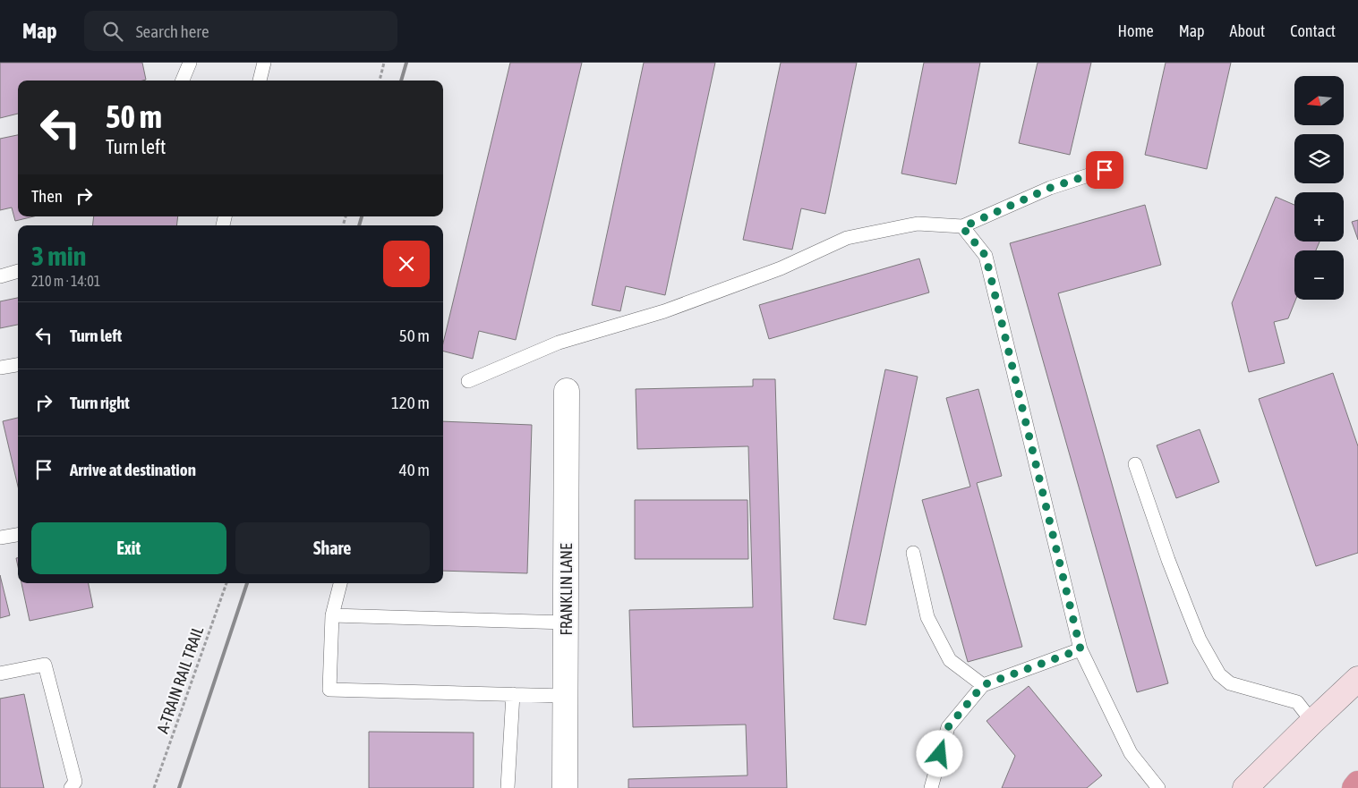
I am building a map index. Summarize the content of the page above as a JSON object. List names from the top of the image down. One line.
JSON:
{"streets":{"street":["FRANKLIN LANE"],"path":["A-TRAIN RAIL TRAIL"]},"north":"left","page":{"header":"Map","search":"Search here","nav":["Home","Map","About","Contact"],"map_buttons":["+","−"],"turn":["50 m","Turn left"],"then":"Then","heading":["3 min","210 m · 14:01"],"list":[{"name":"Turn left","value":"50 m"},{"name":"Turn right","value":"120 m"},{"name":"Arrive at destination","value":"40 m"}],"buttons":["Exit","Share"]}}
